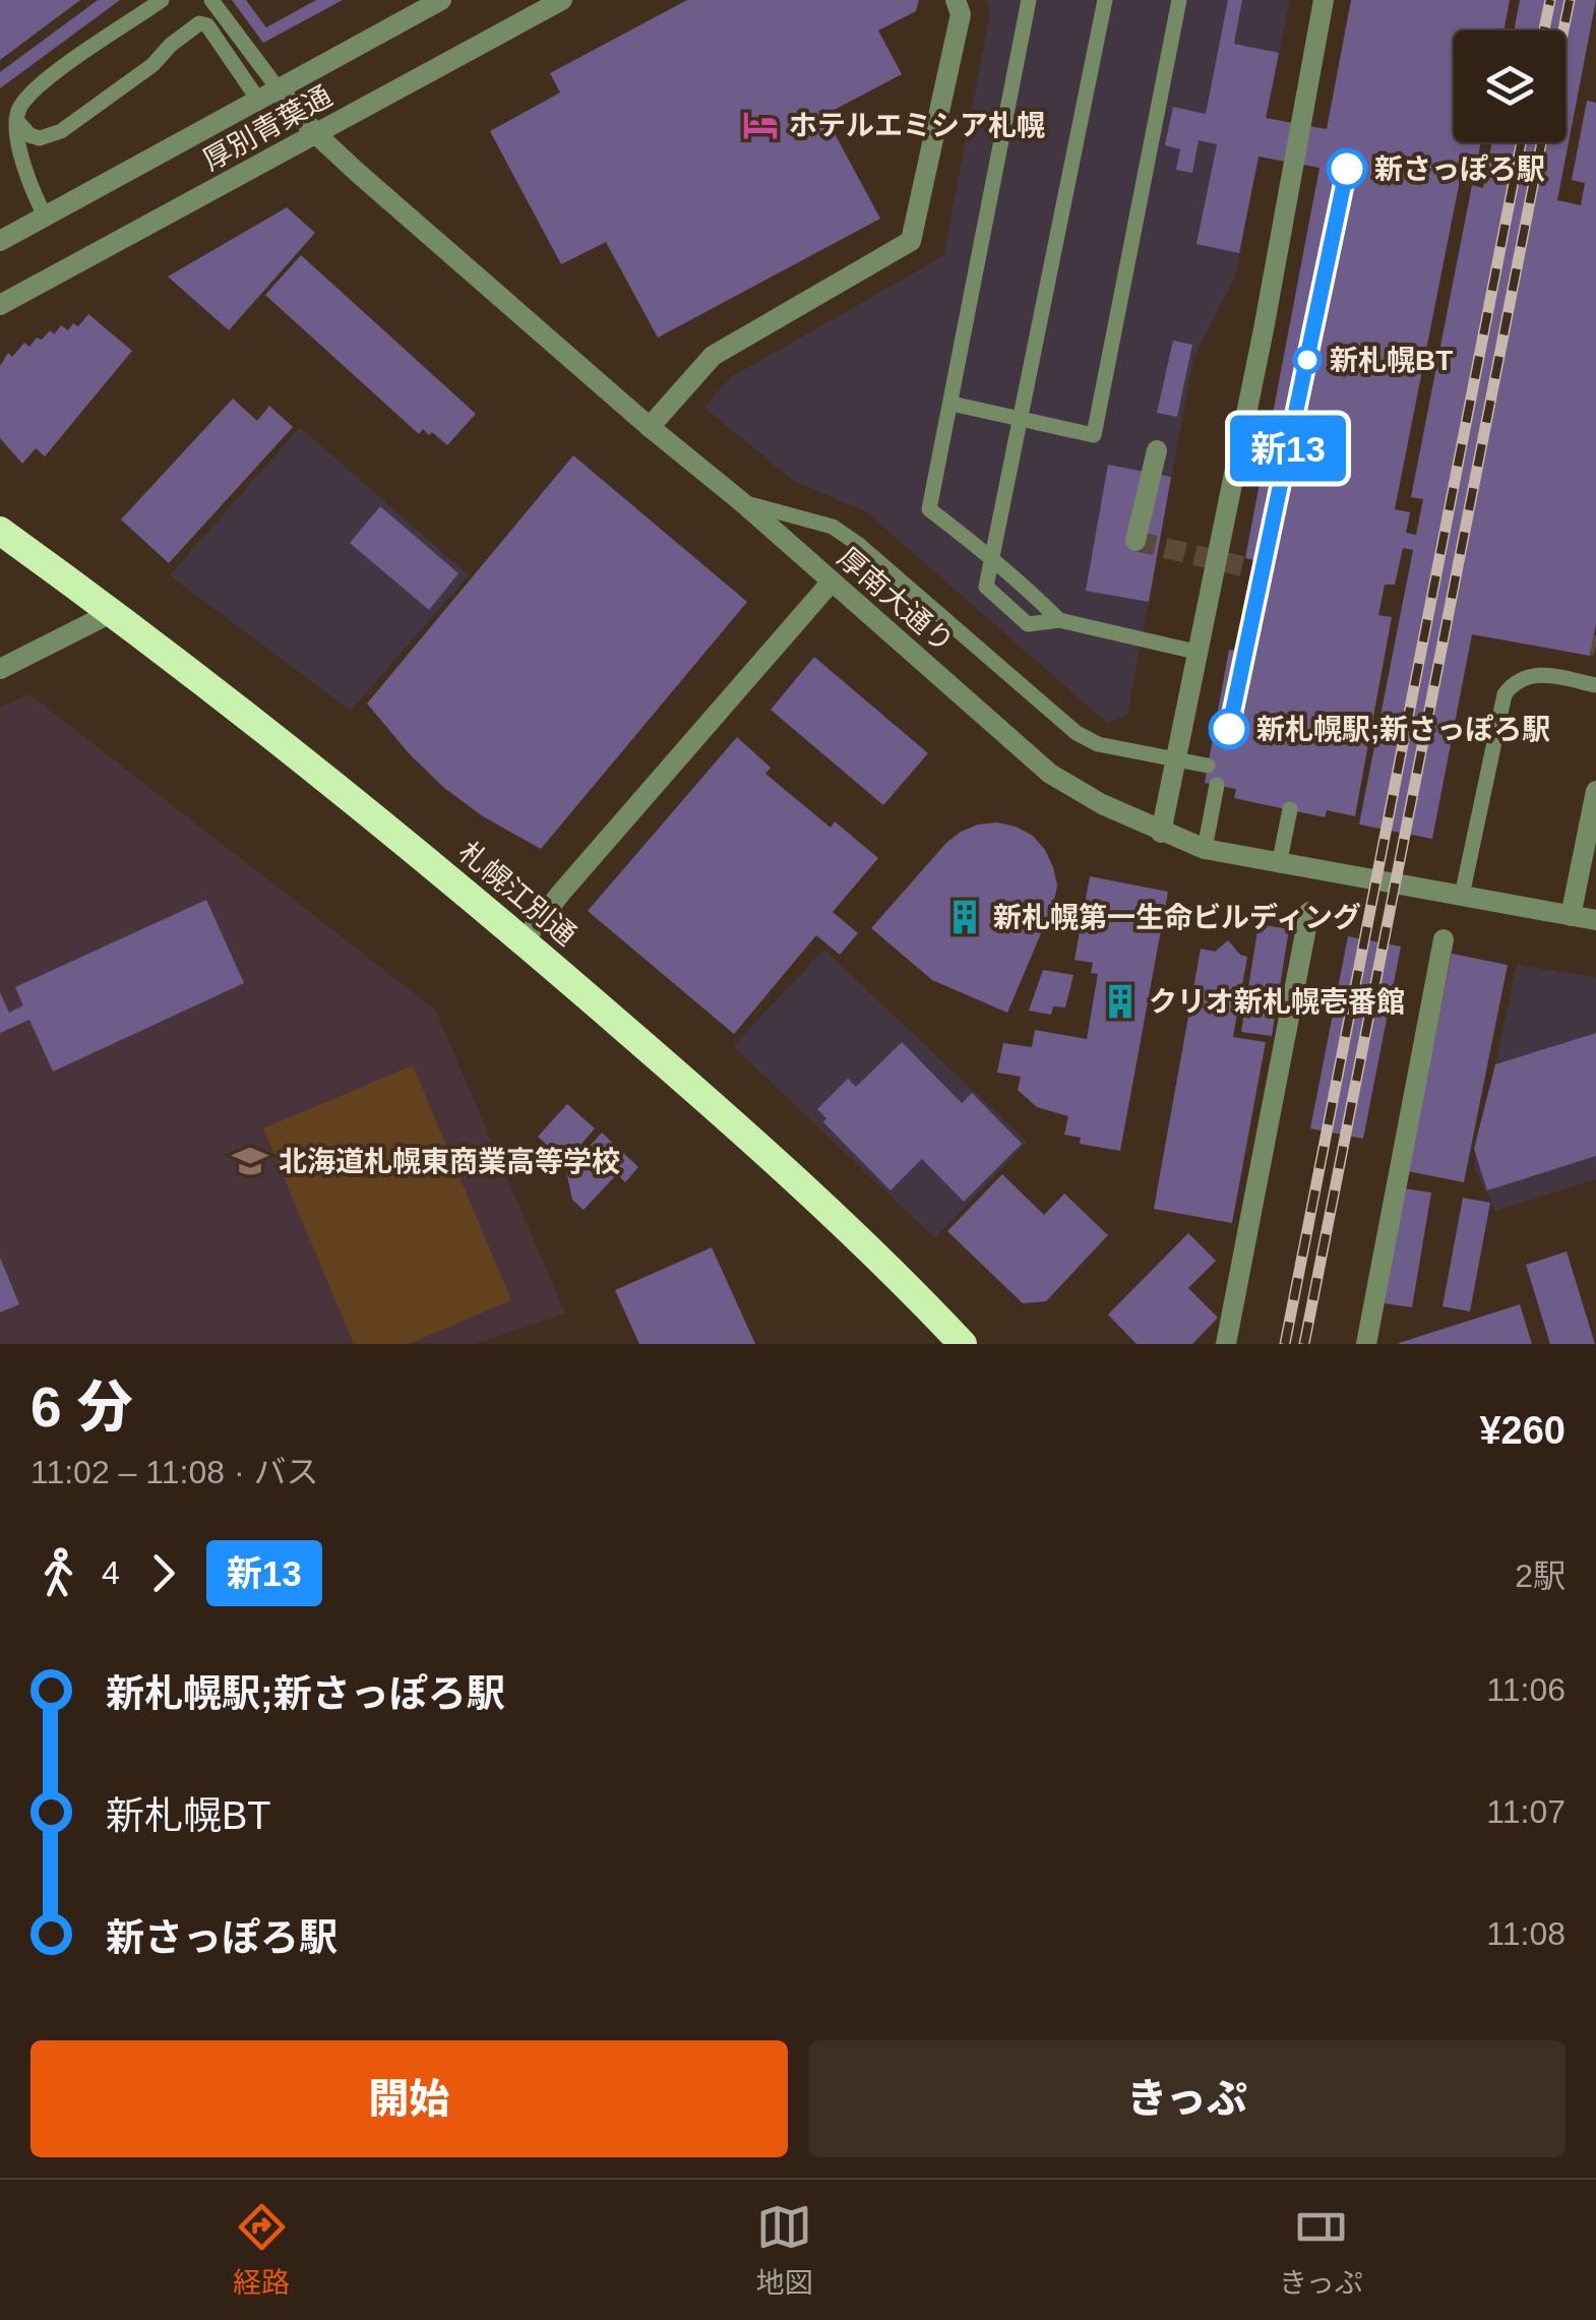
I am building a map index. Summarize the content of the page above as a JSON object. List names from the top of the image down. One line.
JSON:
{"streets":{"highway":["札幌江別通"],"street":["厚別青葉通","厚南大通り"]},"crossings":[["厚別青葉通","厚南大通り"]],"places":{"hotel":["ホテルエミシア札幌"],"other":["新さっぽろ駅","新札幌BT","新札幌駅;新さっぽろ駅"],"building":["新札幌第一生命ビルディング","クリオ新札幌壱番館"],"school or university":["北海道札幌東商業高等学校"]},"lines":["bus line 新13"],"page":{"on_map":"新13","heading":["6 分","11:02 – 11:08 · バス","¥260"],"legs":["4","新13","2駅"],"list":[{"name":"新札幌駅;新さっぽろ駅","value":"11:06"},{"name":"新札幌BT","value":"11:07"},{"name":"新さっぽろ駅","value":"11:08"}],"buttons":["開始","きっぷ"],"tabs":["経路","地図","きっぷ"]}}
